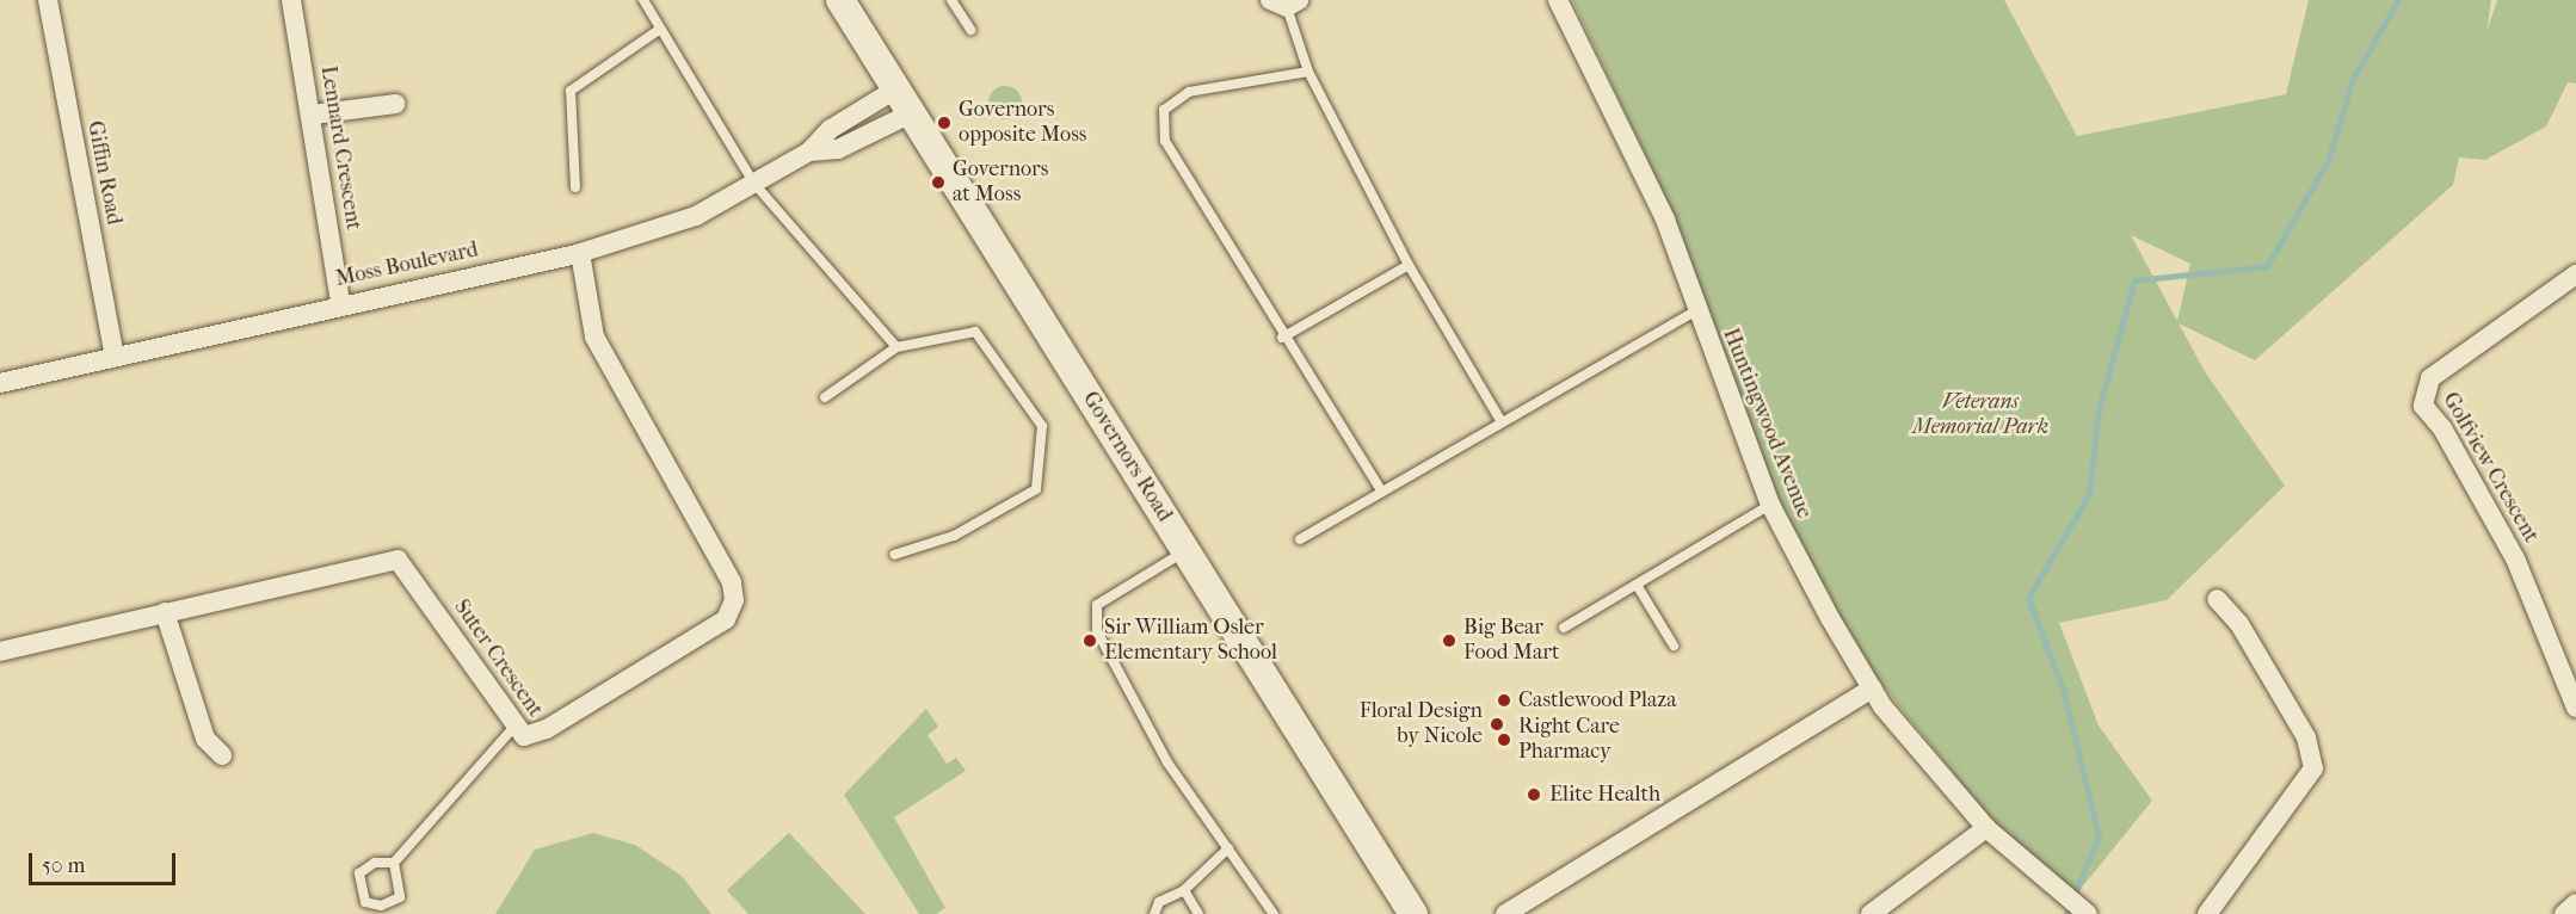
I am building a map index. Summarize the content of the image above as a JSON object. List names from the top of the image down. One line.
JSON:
{"streets":{"main road":["Governors Road"],"street":["Lennard Crescent","Giffin Road","Moss Boulevard","Huntingwood Avenue","Golfview Crescent","Suter Crescent"]},"crossings":[["Lennard Crescent","Moss Boulevard"],["Giffin Road","Moss Boulevard"],["Moss Boulevard","Governors Road"],["Moss Boulevard","Suter Crescent"]],"parks":["Veterans Memorial Park"],"places":["Governors opposite Moss","Governors at Moss","Sir William Osler Elementary School","Big Bear Food Mart","Castlewood Plaza","Floral Design by Nicole","Right Care Pharmacy","Elite Health"],"scale_bar":"50 m"}
